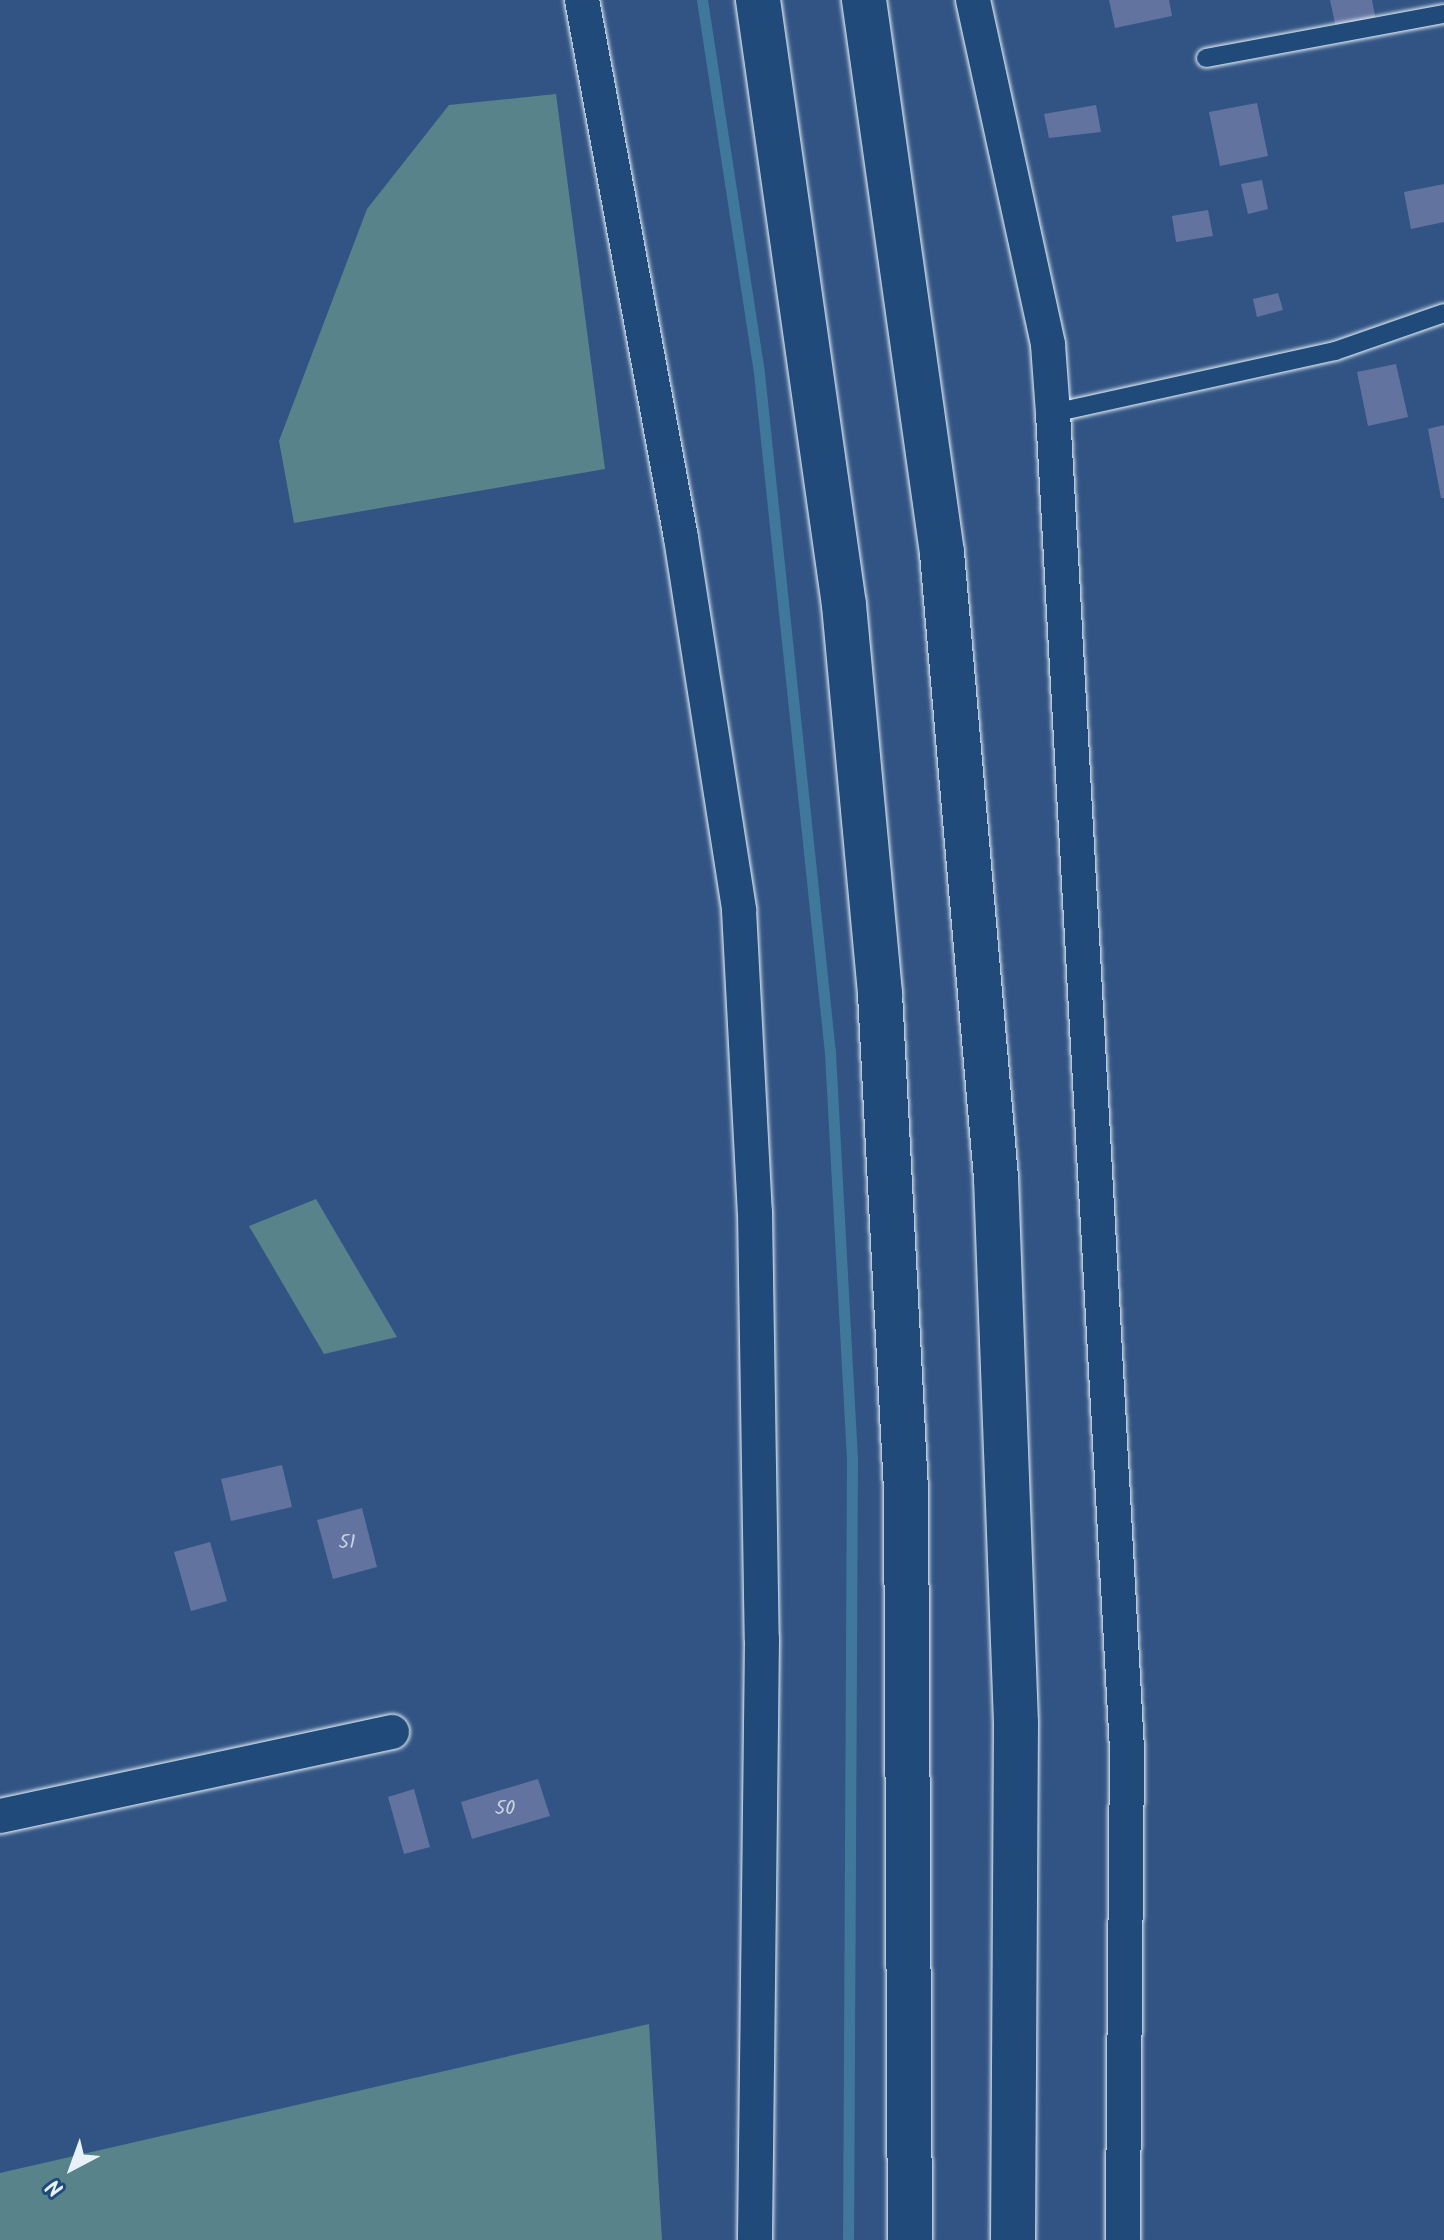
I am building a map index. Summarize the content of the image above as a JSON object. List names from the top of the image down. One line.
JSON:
{"house_numbers":["51","50"],"north":"bottom left"}
